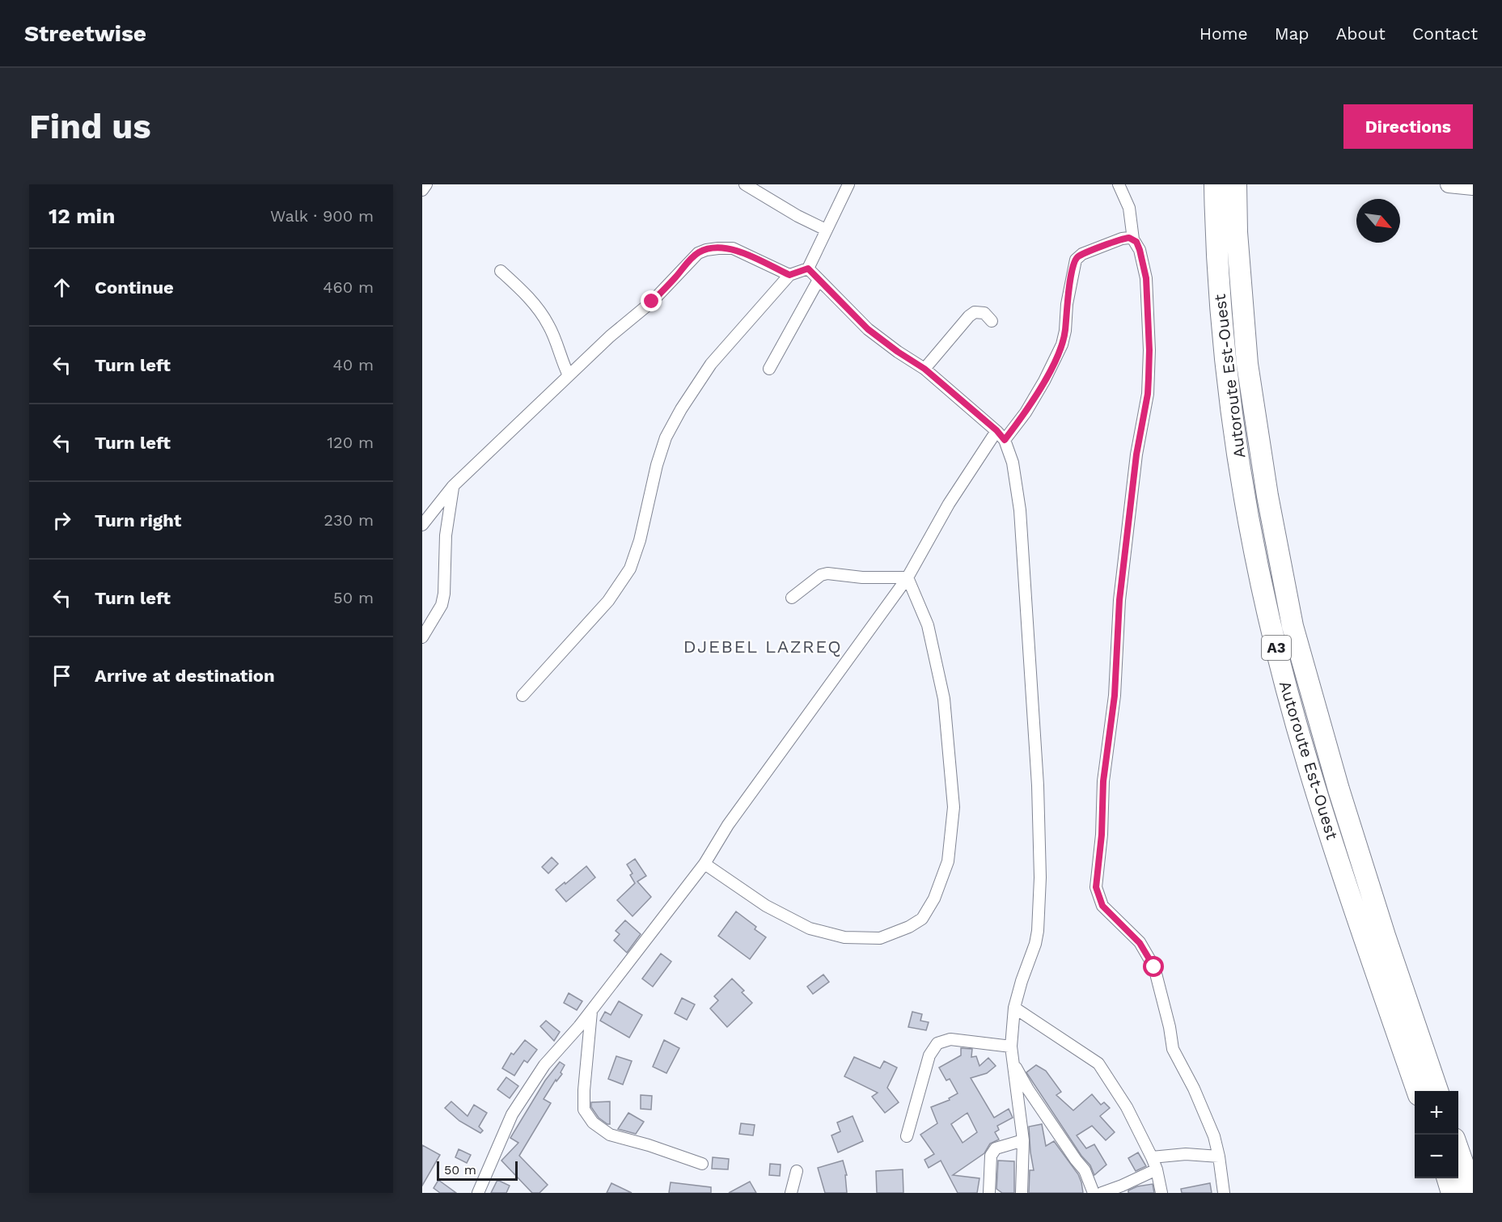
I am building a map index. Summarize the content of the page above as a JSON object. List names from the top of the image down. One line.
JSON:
{"streets":{"highway":["Autoroute Est-Ouest","A3"]},"districts":["DJEBEL LAZREQ"],"scale_bar":"50 m","north":"bottom right","page":{"header":"Streetwise","nav":["Home","Map","About","Contact"],"buttons":"Directions","title":"Find us","heading":["12 min","Walk · 900 m"],"list":[["Continue","460 m"],["Turn left","40 m"],["Turn left","120 m"],["Turn right","230 m"],["Turn left","50 m"],"Arrive at destination"],"map_buttons":["+","−"],"scale":"50 m"}}
